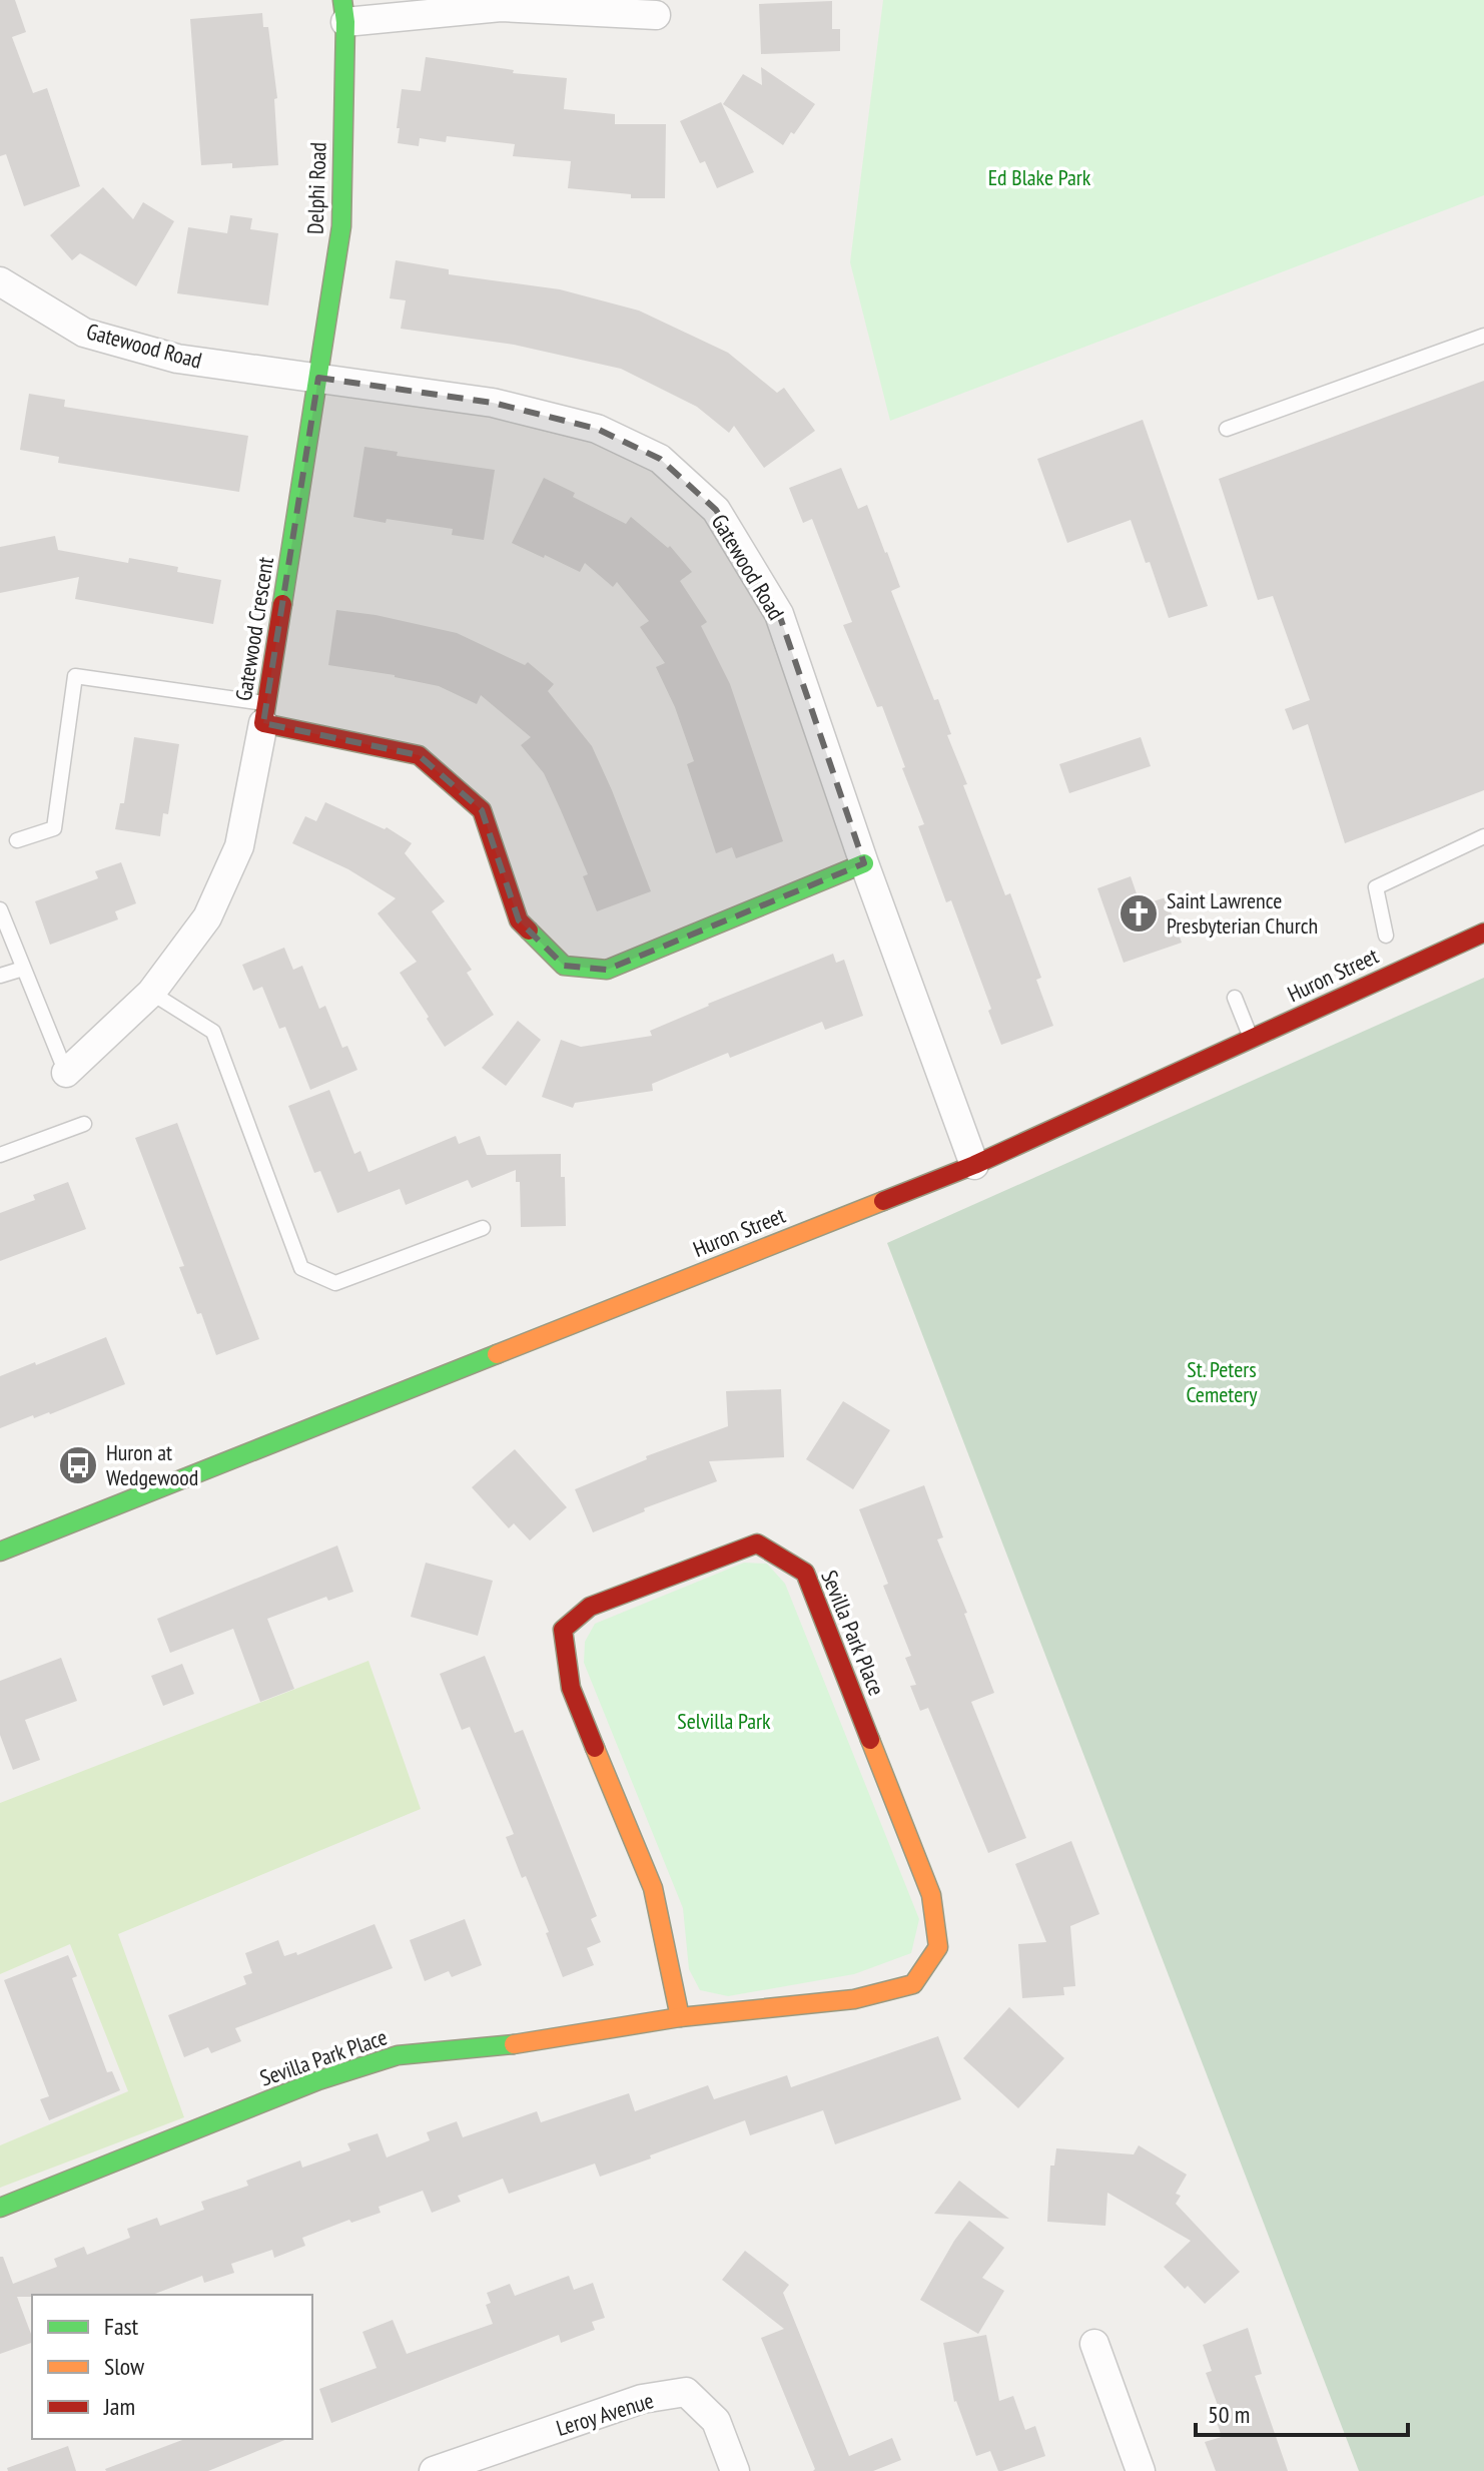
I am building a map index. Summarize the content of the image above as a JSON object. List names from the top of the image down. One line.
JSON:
{"streets":{"street":["Delphi Road","Gatewood Road","Gatewood Crescent","Huron Street","Sevilla Park Place","Leroy Avenue"]},"crossings":[["Delphi Road","Gatewood Road"],["Delphi Road","Gatewood Crescent"],["Gatewood Road","Gatewood Crescent"],["Gatewood Road","Huron Street"]],"parks":["Ed Blake Park","St. Peters Cemetery","Selvilla Park"],"places":{"church":["Saint Lawrence Presbyterian Church"],"bus stop":["Huron at Wedgewood"]},"legend":["Fast","Slow","Jam"],"scale_bar":"50 m"}
